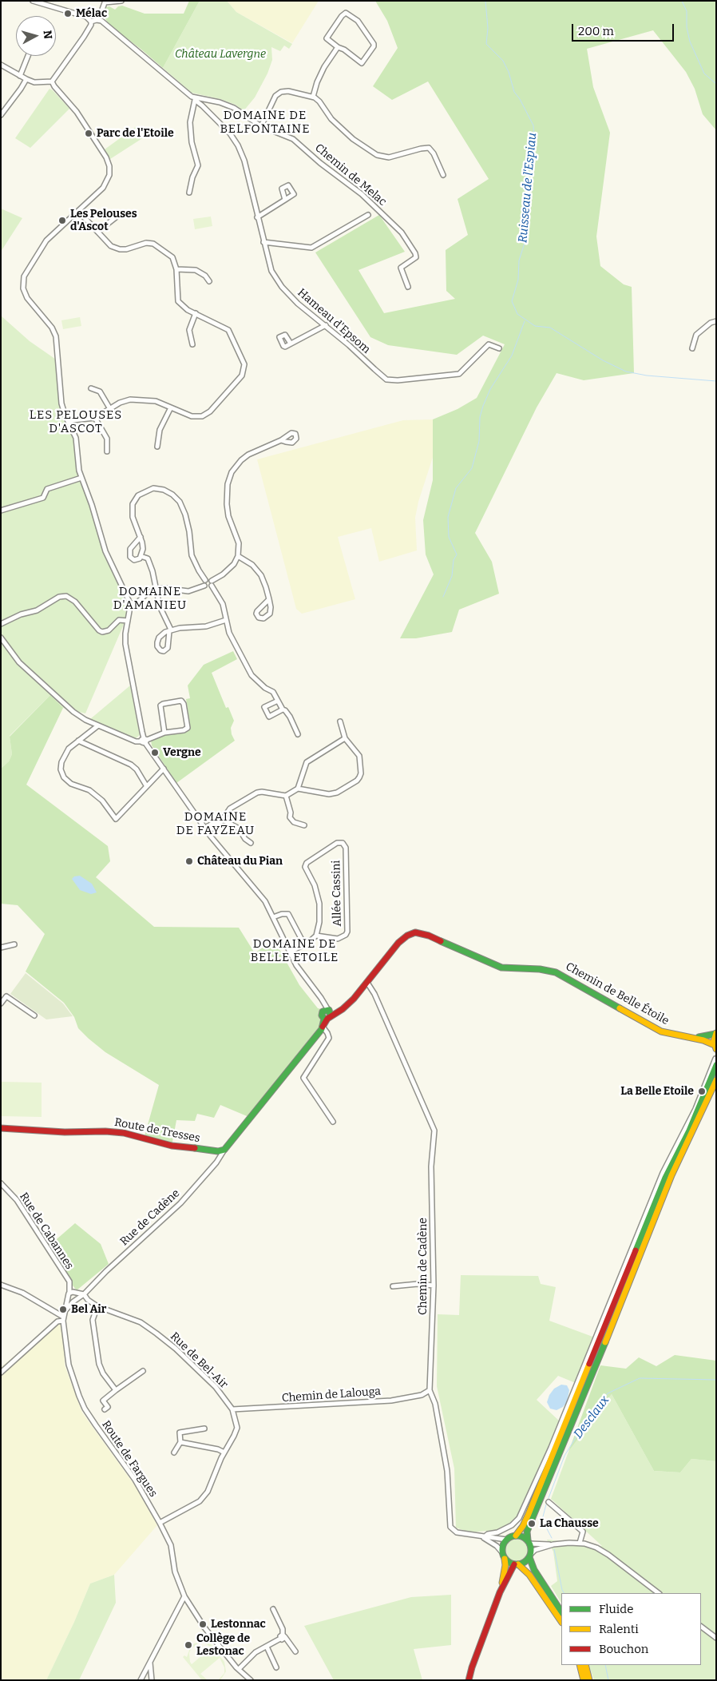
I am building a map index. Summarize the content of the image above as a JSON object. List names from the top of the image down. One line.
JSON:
{"streets":{"main road":["Chemin de Belle Étoile","Route de Tresses"],"street":["Chemin de Melac","Hameau d'Epsom","Allée Cassini","Rue de Cadène","Rue de Cabannes","Chemin de Cadène","Rue de Bel-Air","Chemin de Lalouga","Route de Fargues"]},"crossings":[["Chemin de Melac","Hameau d'Epsom"],["Chemin de Belle Étoile","Chemin de Cadène"],["Route de Tresses","Rue de Cadène"],["Rue de Cadène","Rue de Bel-Air"],["Rue de Cadène","Route de Fargues"],["Chemin de Cadène","Chemin de Lalouga"],["Rue de Bel-Air","Chemin de Lalouga"],["Rue de Bel-Air","Route de Fargues"]],"districts":["DOMAINE DE BELFONTAINE","LES PELOUSES D'ASCOT","DOMAINE D'AMANIEU","DOMAINE DE FAYZEAU","DOMAINE DE BELLE ETOILE"],"water":["Ruisseau de l'Espiau","Desclaux"],"parks":["Château Lavergne"],"places":["Mélac","Parc de l'Etoile","Les Pelouses d'Ascot","Vergne","Château du Pian","La Belle Etoile","Bel Air","La Chausse","Lestonnac","Collège de Lestonac"],"legend":["Fluide","Ralenti","Bouchon"],"scale_bar":"200 m","north":"right"}
